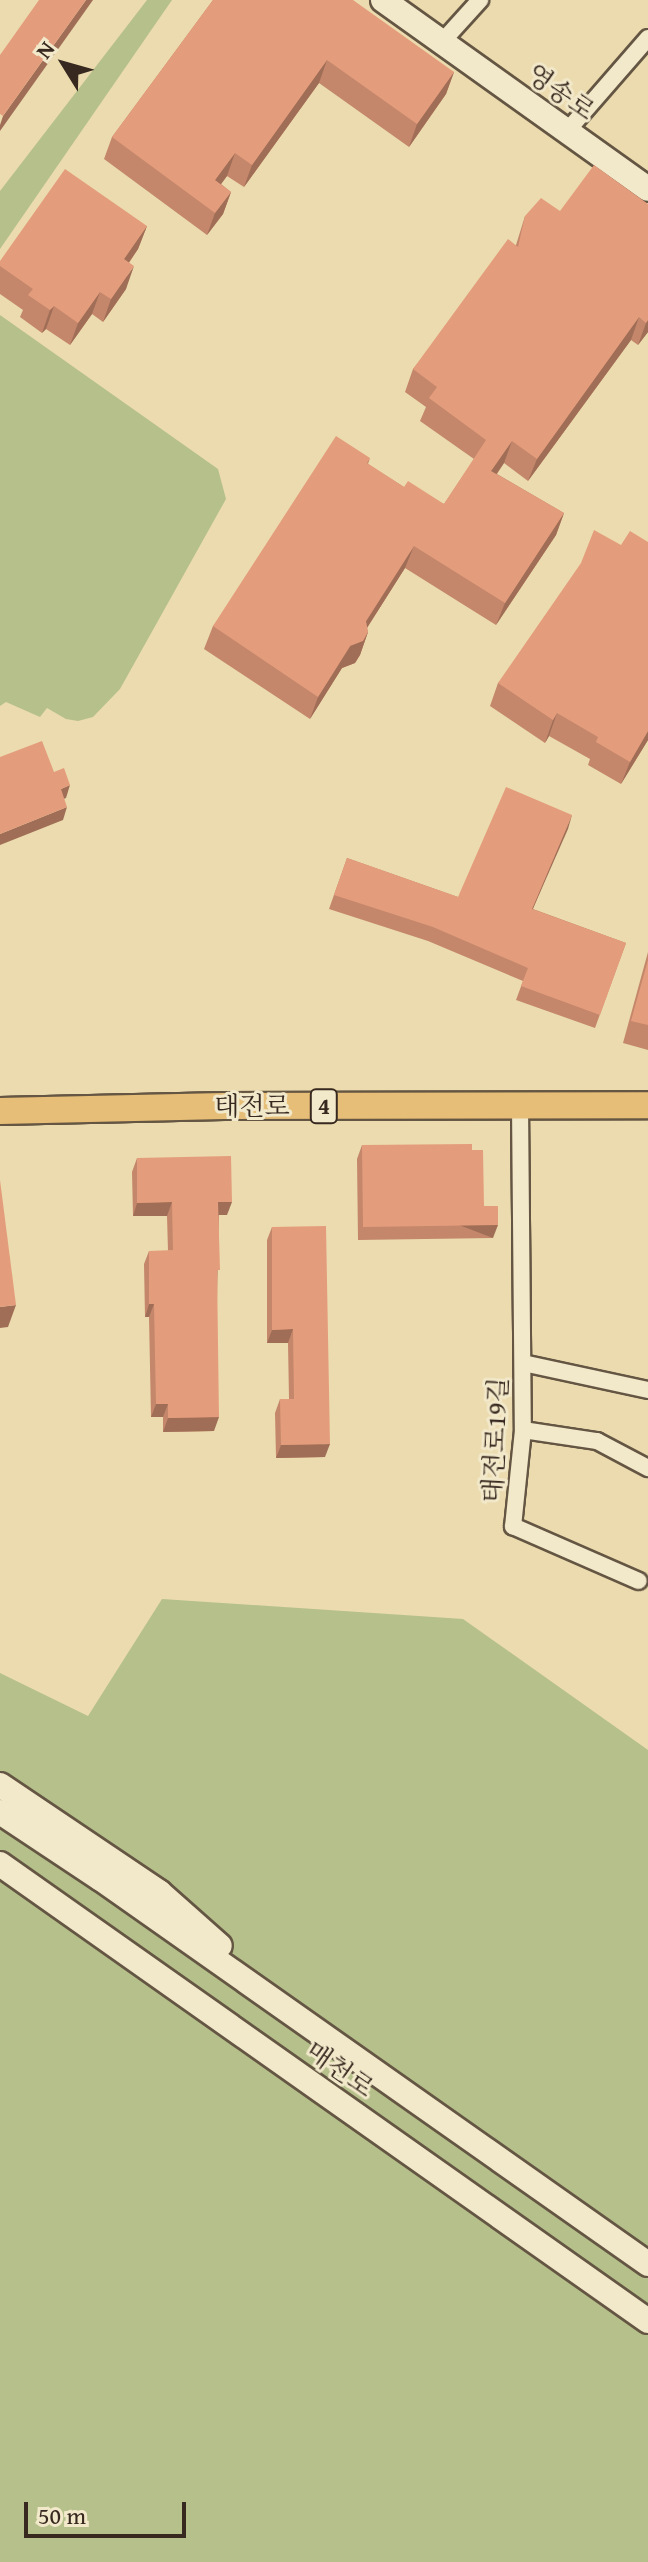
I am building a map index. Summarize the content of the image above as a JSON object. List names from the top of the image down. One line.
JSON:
{"streets":{"main road":["영송로","태전로","4","매천로"],"street":["태전로19길"]},"crossings":[["태전로","태전로19길"]],"scale_bar":"50 m","north":"top left"}
